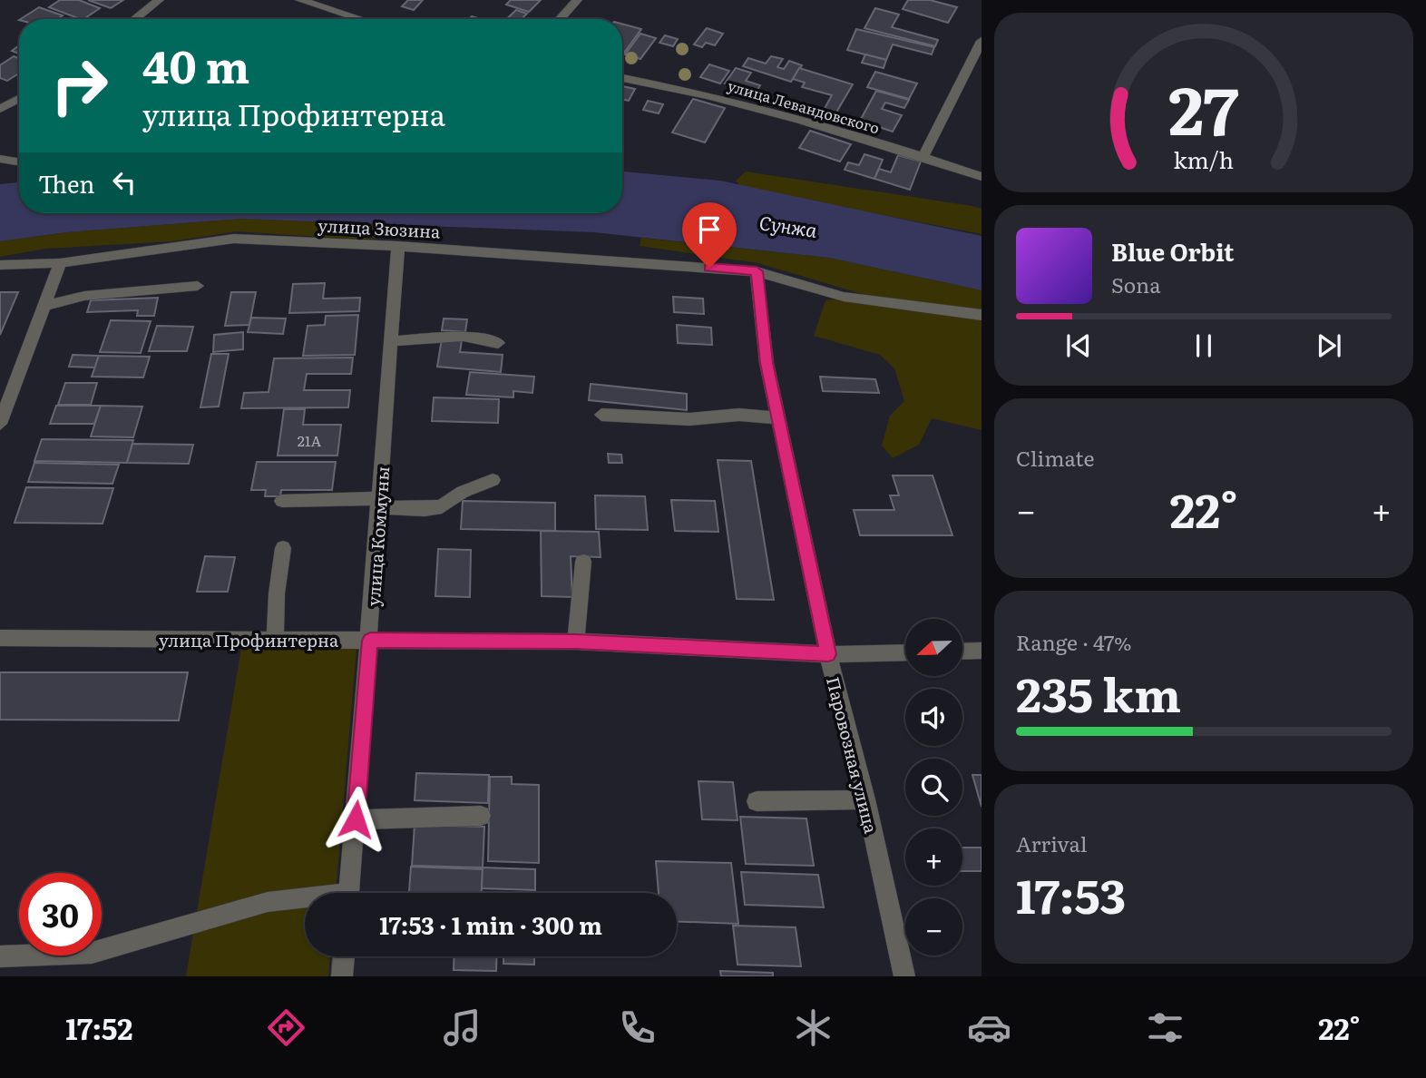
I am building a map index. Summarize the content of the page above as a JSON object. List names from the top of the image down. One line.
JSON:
{"streets":{"street":["улица Левандовского","улица Зюзина","улица Коммуны","улица Профинтерна","Паровозная улица"]},"crossings":[["улица Зюзина","улица Коммуны"],["улица Зюзина","Паровозная улица"],["улица Коммуны","улица Профинтерна"],["улица Профинтерна","Паровозная улица"]],"water":["Сунжа"],"house_numbers":["21А"],"north":"left","page":{"turn":["40 m","улица Профинтерна"],"then":"Then","song":["Blue Orbit","Sona"],"tile":["Climate",["Range · 47%","235 km"],["Arrival","17:53"]],"heat":["−","22°","+"],"map_buttons":["+","−"],"limit":"30","trip":"17:53 · 1 min · 300 m","tabs":["17:52","22°"],"gauge":["27","km/h"]}}
